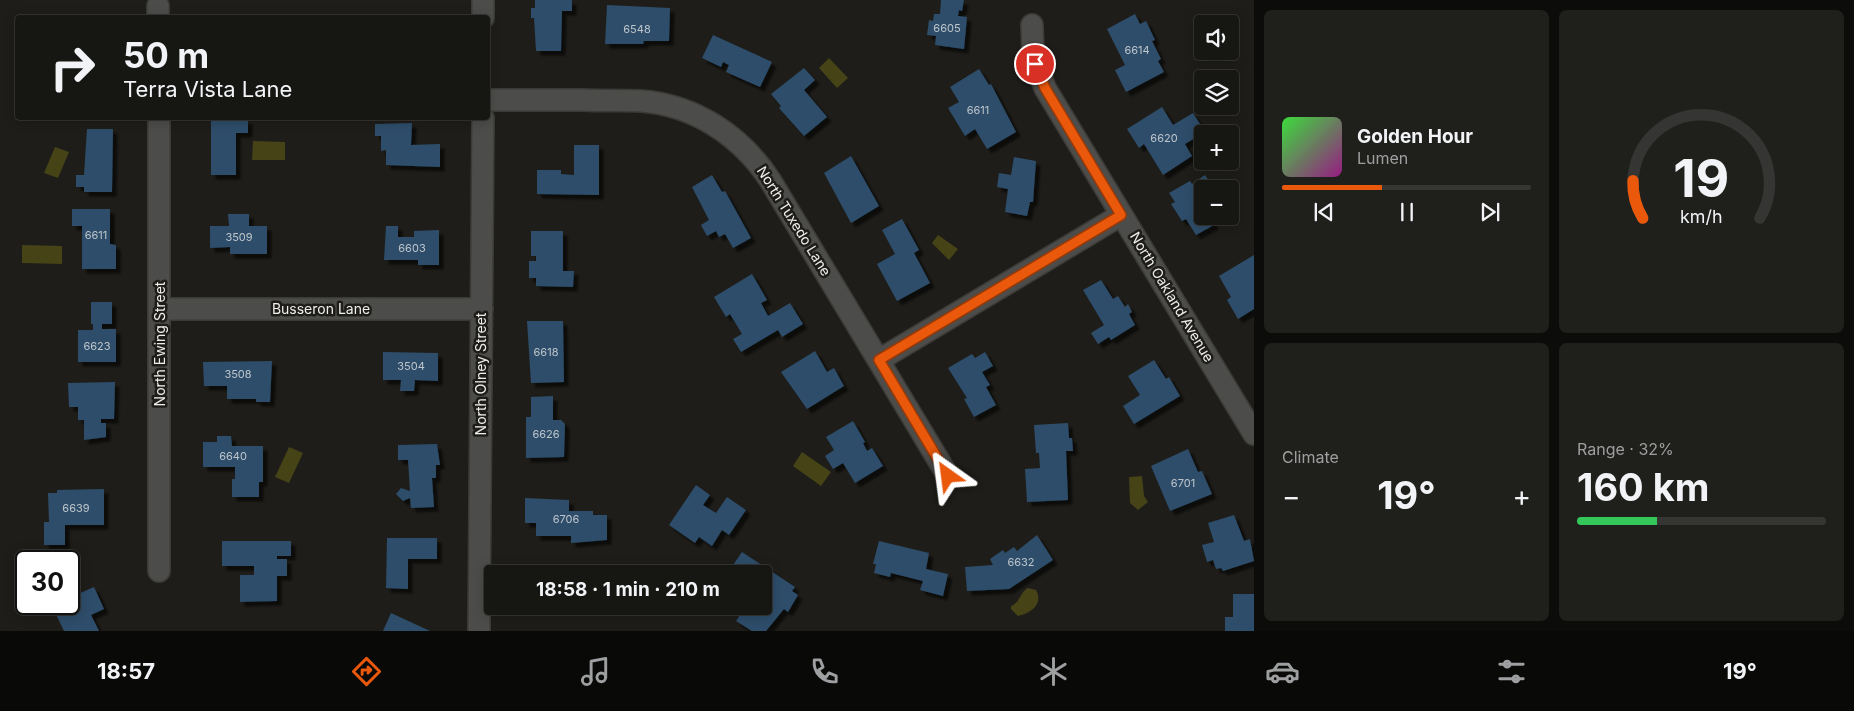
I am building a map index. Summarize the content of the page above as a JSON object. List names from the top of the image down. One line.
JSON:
{"streets":{"street":["North Tuxedo Lane","North Oakland Avenue","Busseron Lane","North Ewing Street","North Olney Street"]},"crossings":[["Busseron Lane","North Ewing Street"],["Busseron Lane","North Olney Street"]],"house_numbers":["6605","6548","6614","6611","6620","6611","3509","6603","6623","6618","3504","3508","6626","6640","6701","6639","6706","6632"],"page":{"map_buttons":["+","−"],"turn":["50 m","Terra Vista Lane"],"song":["Golden Hour","Lumen"],"tile":["Climate",["Range · 32%","160 km"]],"heat":["−","19°","+"],"limit":"30","trip":"18:58 · 1 min · 210 m","tabs":["18:57","19°"],"gauge":["19","km/h"]}}
